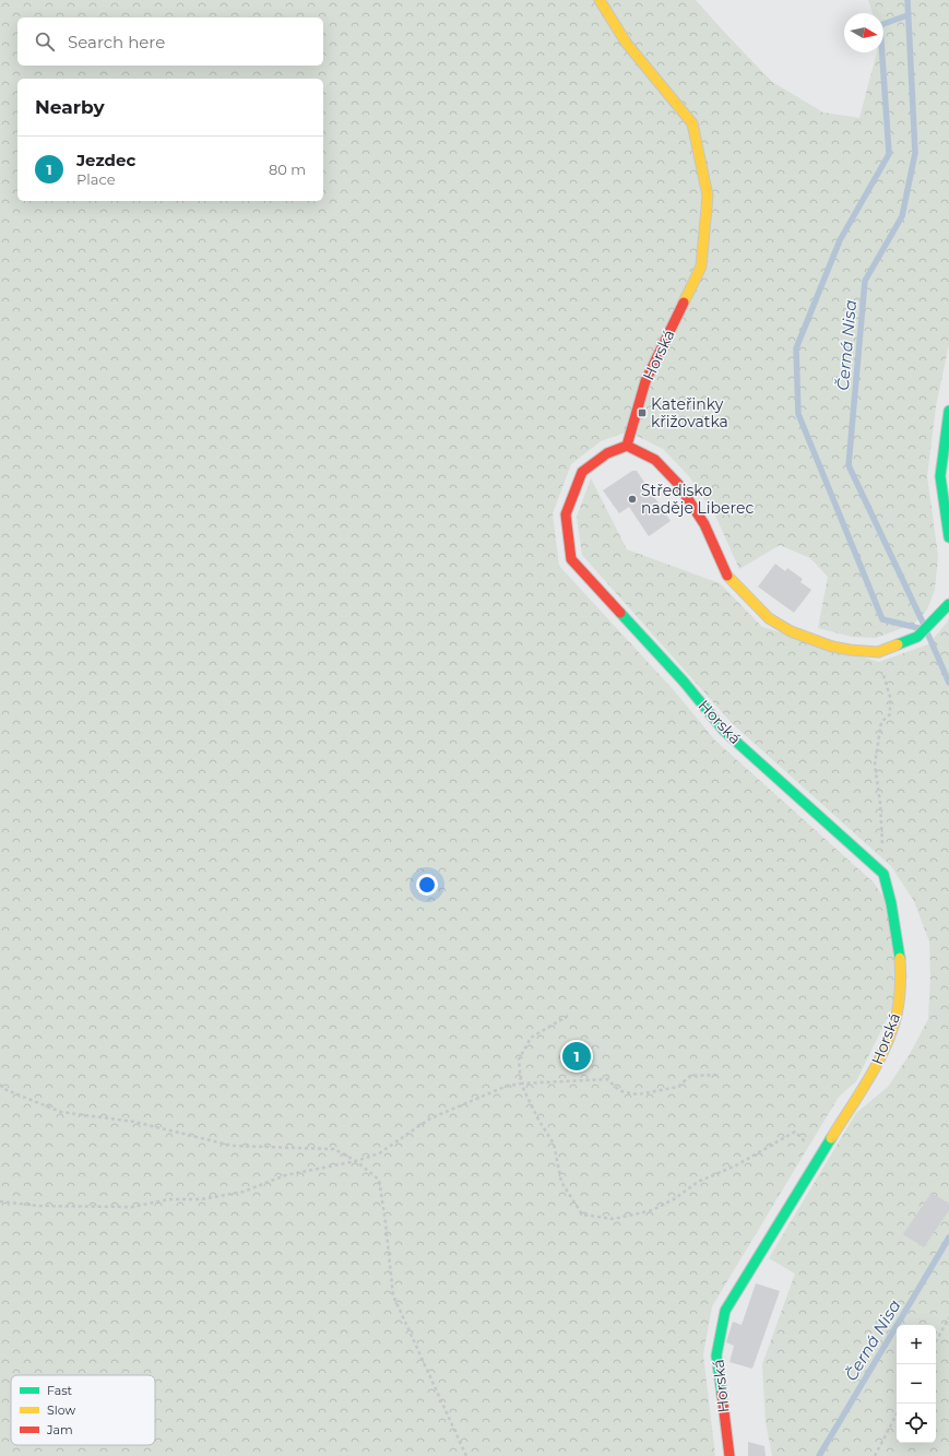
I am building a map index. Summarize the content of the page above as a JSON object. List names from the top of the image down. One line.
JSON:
{"streets":{"street":["Horská"]},"water":["Černá Nisa"],"places":{"transit":["Kateřinky křižovatka"],"other":["Středisko naděje Liberec"]},"legend":["Fast","Slow","Jam"],"north":"right","page":{"search":"Search here","heading":"Nearby","list":[{"mark":"1","name":"Jezdec","note":"Place","value":"80 m"}],"pins":"1","map_buttons":["+","−"]}}
